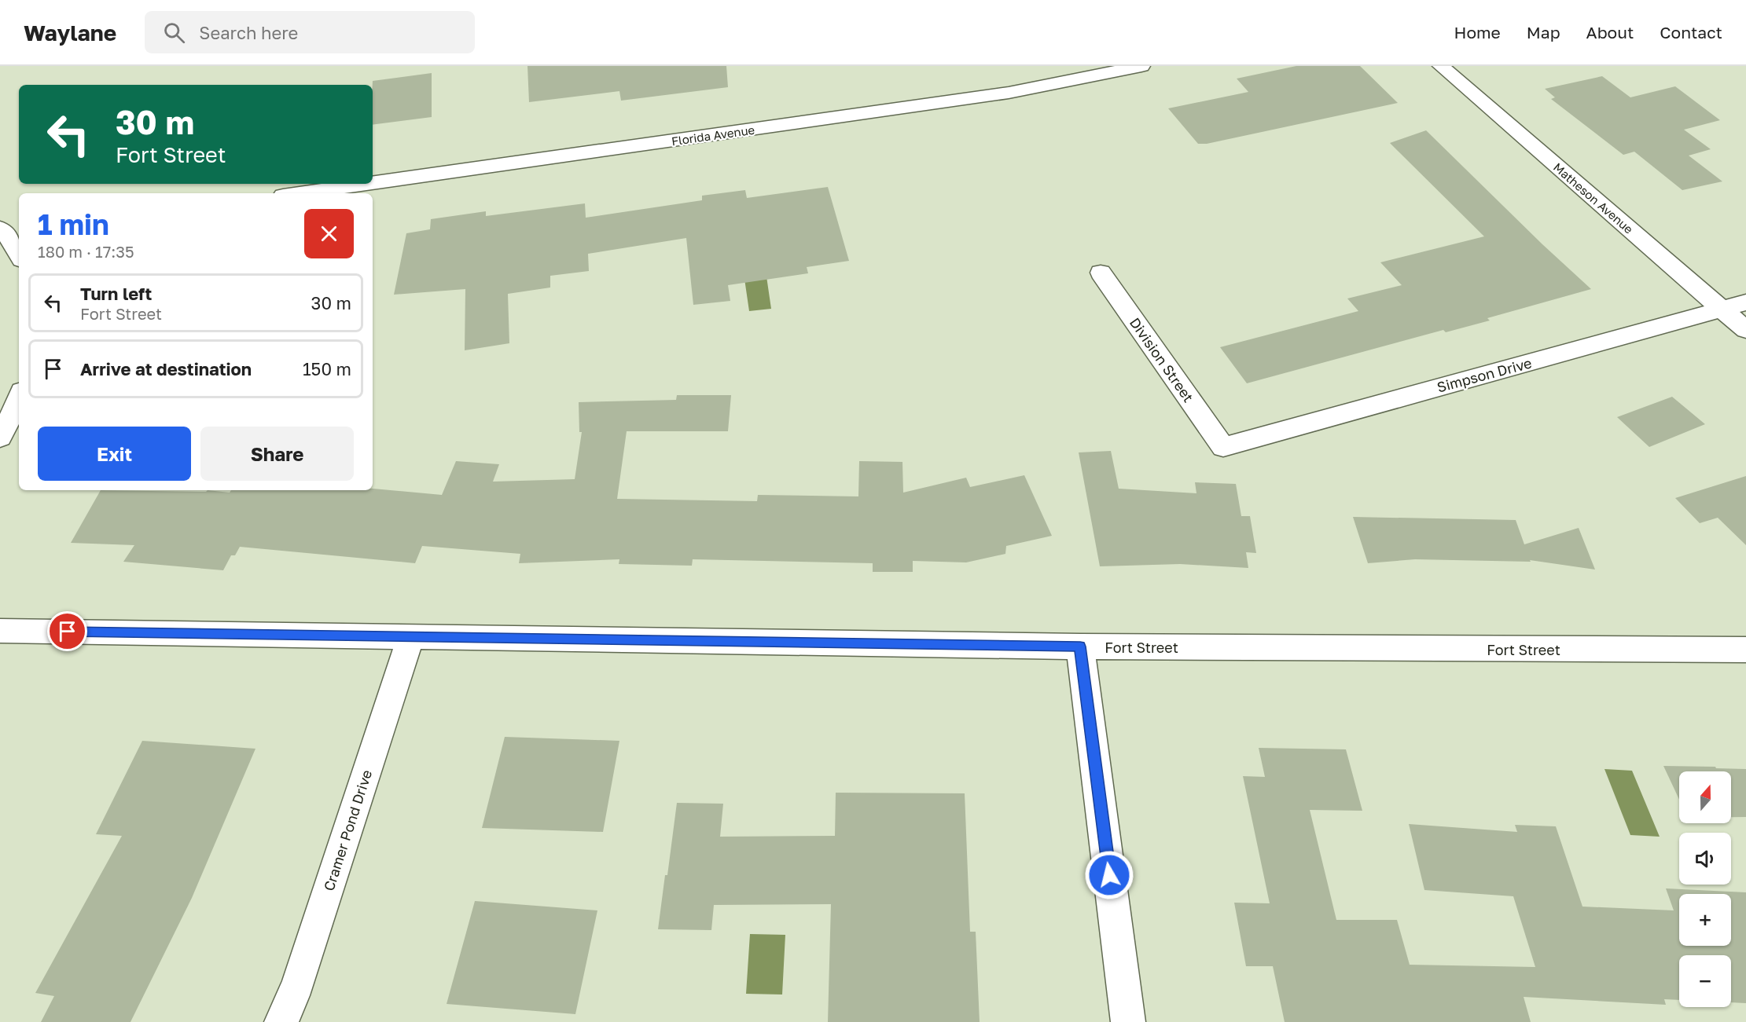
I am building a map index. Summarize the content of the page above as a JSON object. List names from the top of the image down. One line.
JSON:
{"streets":{"street":["Florida Avenue","Matheson Avenue","Division Street","Simpson Drive","Fort Street","Cramer Pond Drive"]},"crossings":[["Matheson Avenue","Simpson Drive"],["Division Street","Simpson Drive"],["Fort Street","Cramer Pond Drive"]],"north":"top","page":{"header":"Waylane","search":"Search here","nav":["Home","Map","About","Contact"],"turn":["30 m","Fort Street"],"heading":["1 min","180 m · 17:35"],"list":[{"name":"Turn left","note":"Fort Street","value":"30 m"},{"name":"Arrive at destination","value":"150 m"}],"buttons":["Exit","Share"],"map_buttons":["+","−"]}}
